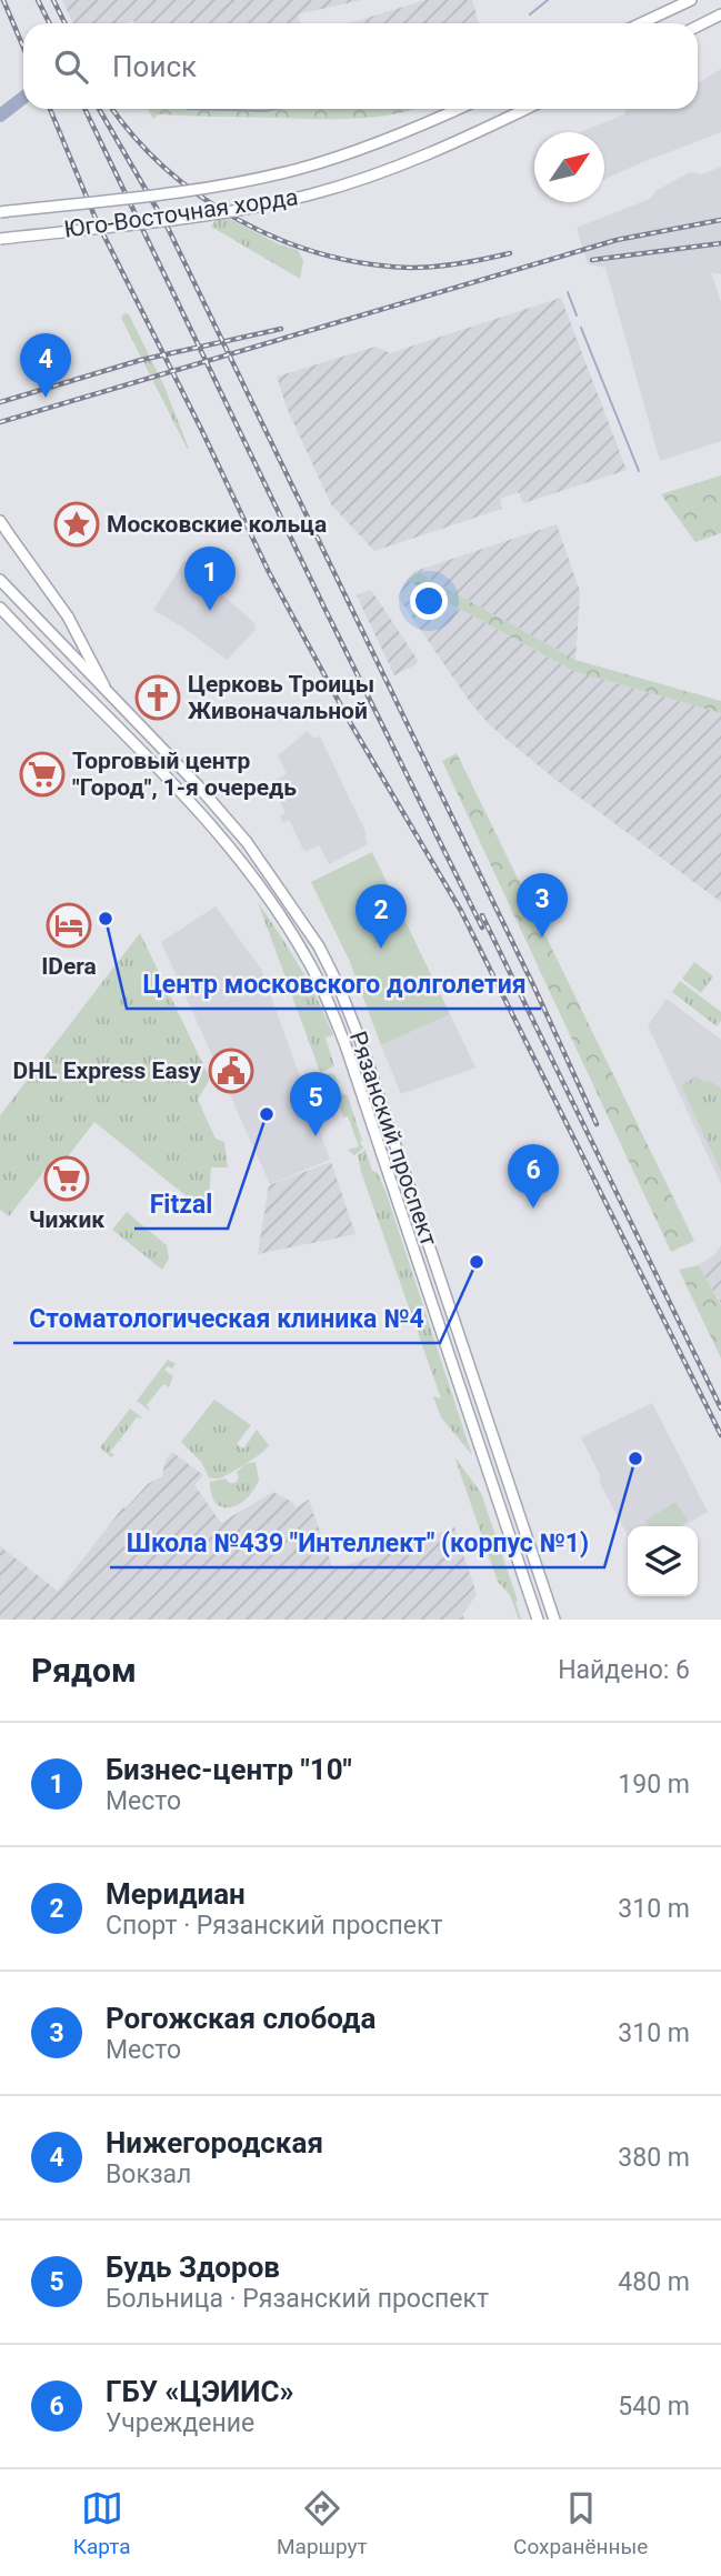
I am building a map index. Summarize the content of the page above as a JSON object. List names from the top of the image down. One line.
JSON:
{"streets":{"main road":["Юго-Восточная хорда","Рязанский проспект"]},"places":{"place":["Московские кольца"],"church":["Церковь Троицы Живоначальной"],"supermarket":["Торговый центр \"Город\", 1-я очередь","Чижик"],"other":["Центр московского долголетия","Fitzal","Стоматологическая клиника №4","Школа №439 \"Интеллект\" (корпус №1)"],"hotel":["IDera"],"public building":["DHL Express Easy"]},"north":"top right","page":{"search":"Поиск","pins":["4","1","3","2","5","6"],"heading":["Рядом","Найдено: 6"],"list":[{"mark":"1","name":"Бизнес-центр \"10\"","note":"Место","value":"190 m"},{"mark":"2","name":"Меридиан","note":"Спорт · Рязанский проспект","value":"310 m"},{"mark":"3","name":"Рогожская слобода","note":"Место","value":"310 m"},{"mark":"4","name":"Нижегородская","note":"Вокзал","value":"380 m"},{"mark":"5","name":"Будь Здоров","note":"Больница · Рязанский проспект","value":"480 m"},{"mark":"6","name":"ГБУ «ЦЭИИС»","note":"Учреждение","value":"540 m"}],"nav":["Карта","Маршрут","Сохранённые"]}}
